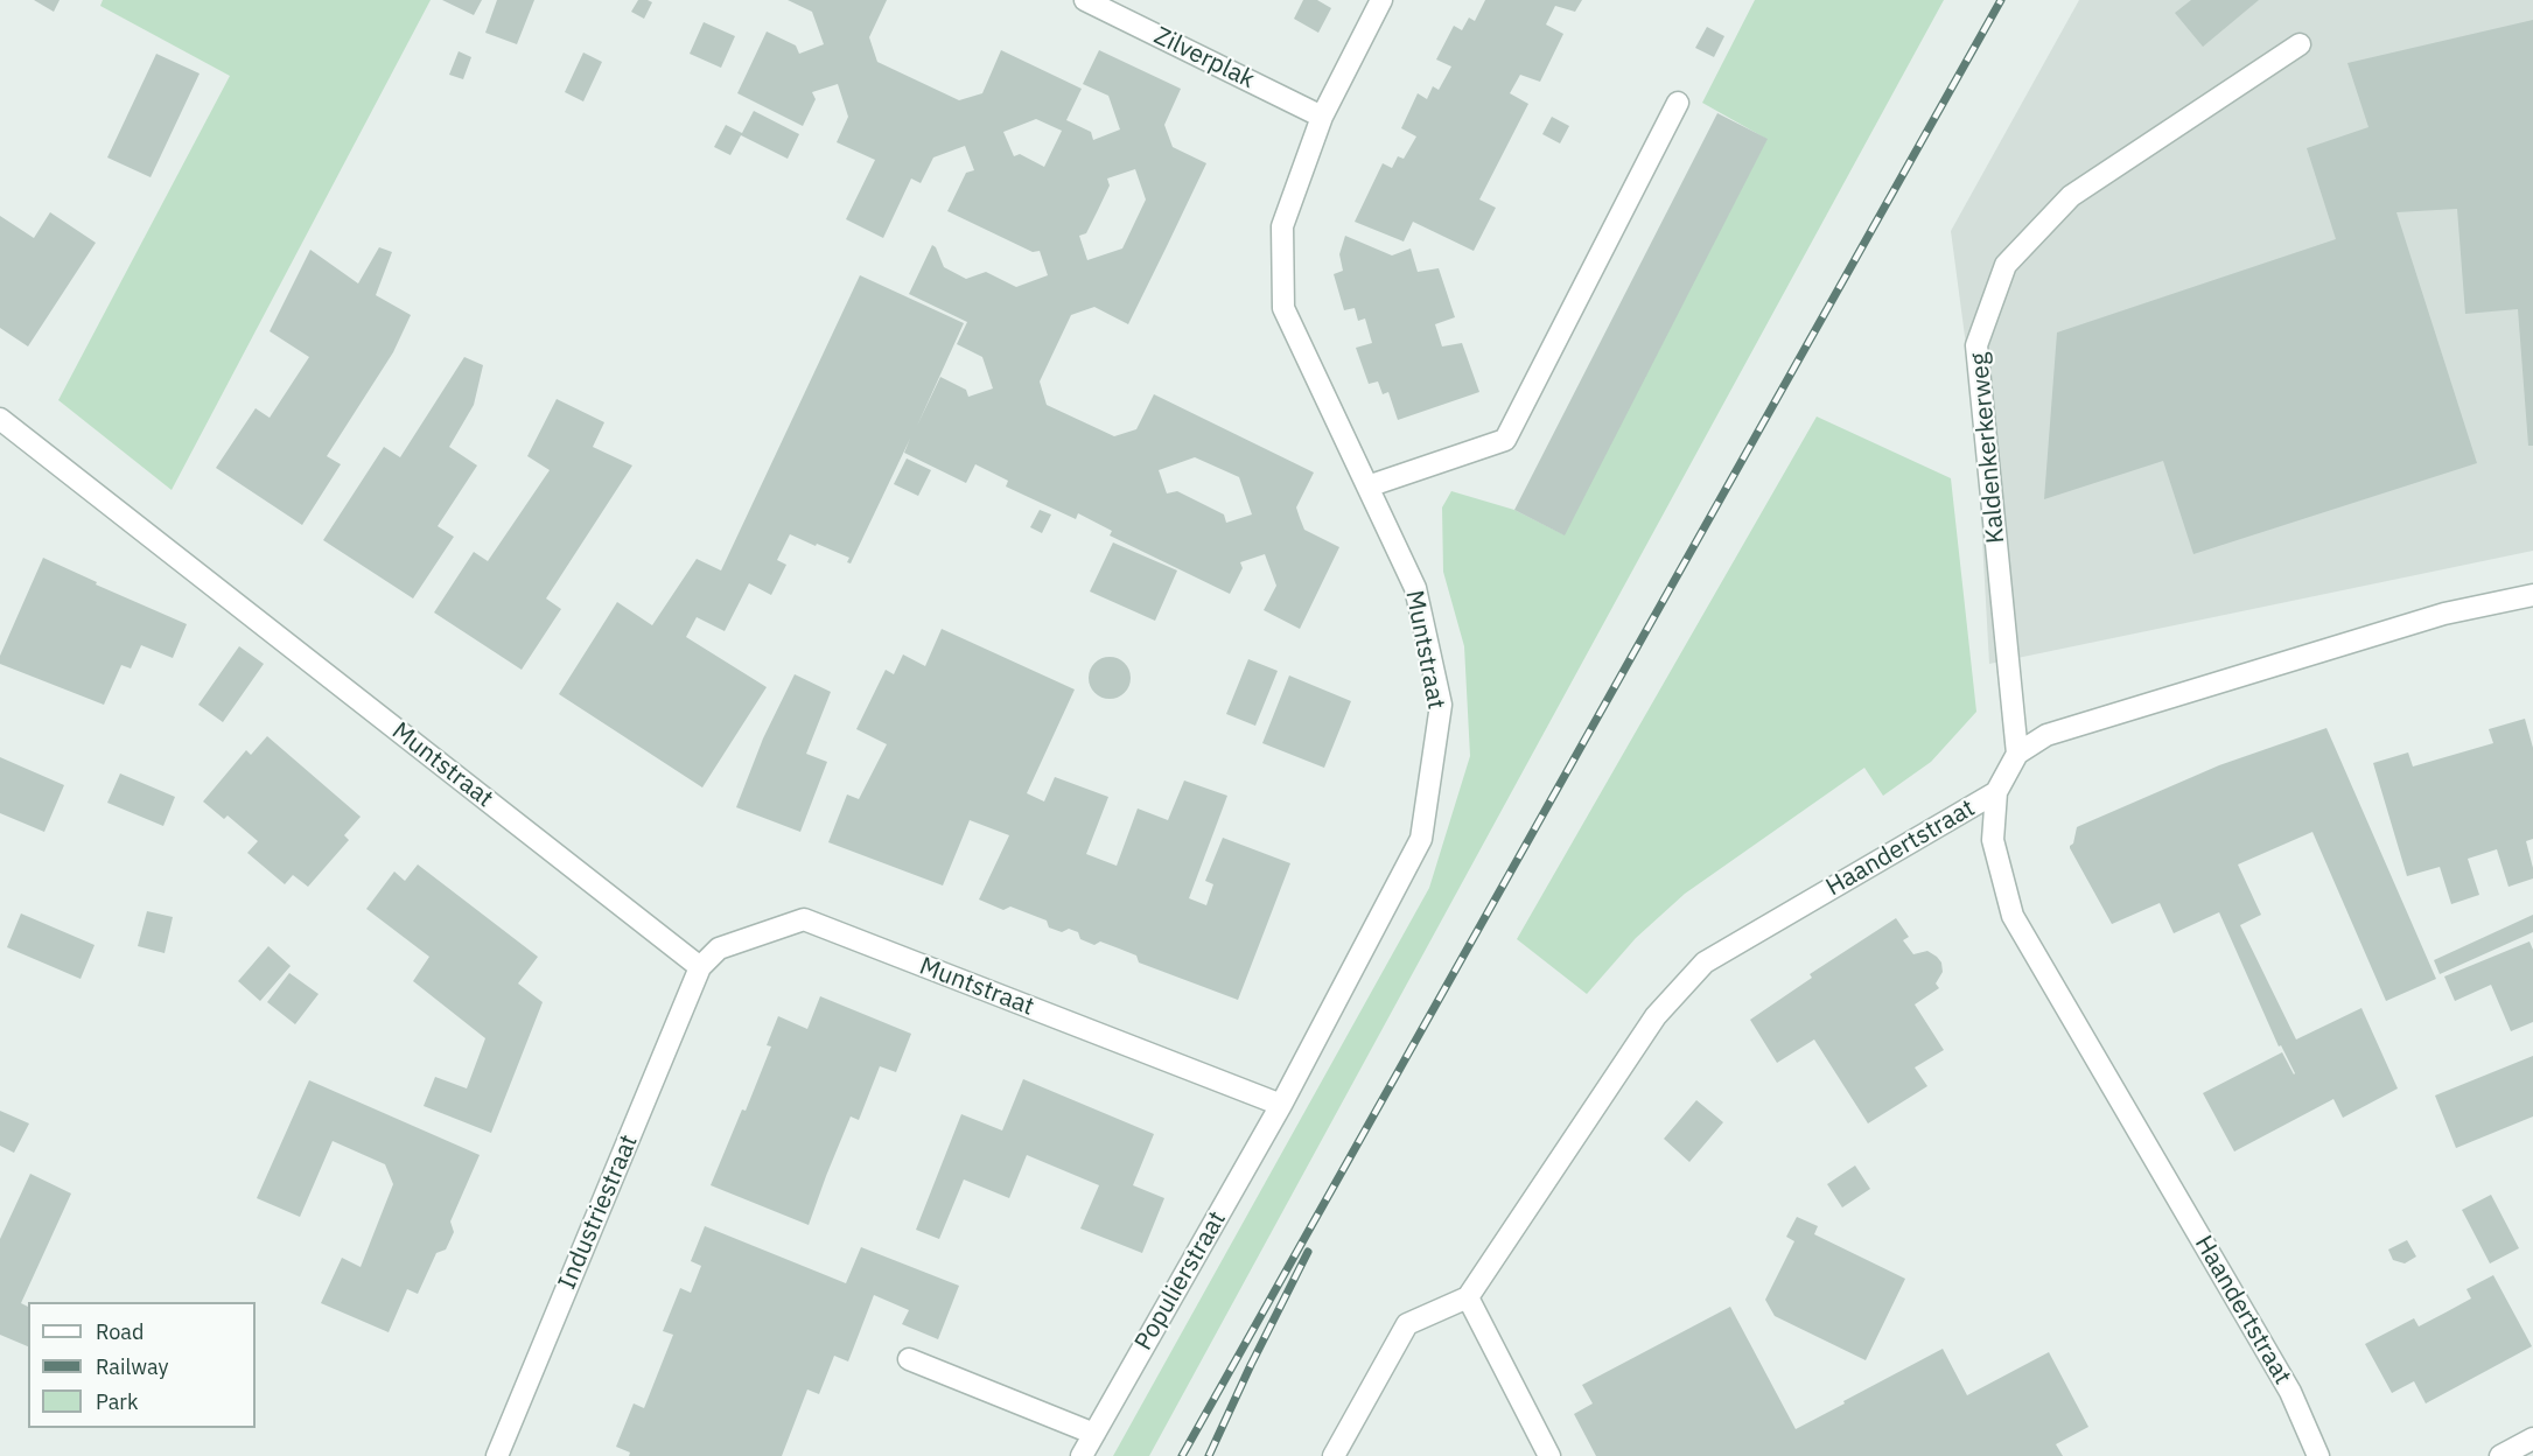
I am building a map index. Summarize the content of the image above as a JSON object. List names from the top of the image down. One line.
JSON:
{"streets":{"street":["Zilverplak","Kaldenkerkerweg","Muntstraat","Haandertstraat","Industriestraat","Populierstraat"]},"crossings":[["Zilverplak","Muntstraat"],["Muntstraat","Industriestraat"],["Muntstraat","Populierstraat"]],"legend":["Road","Railway","Park"]}
